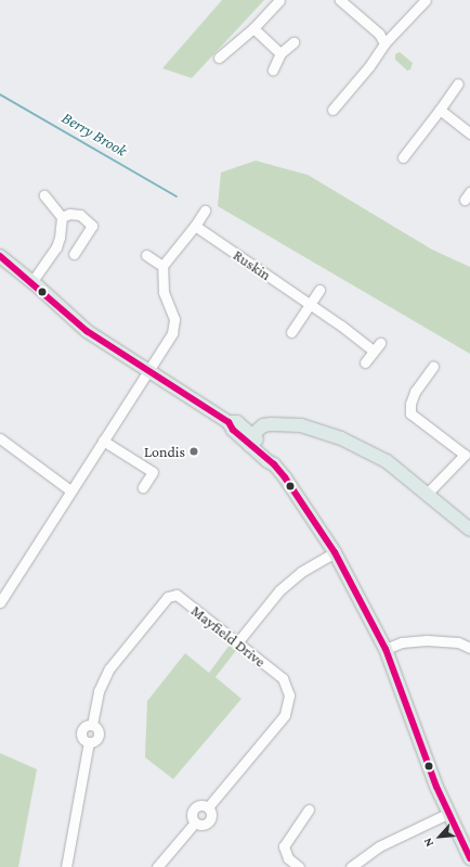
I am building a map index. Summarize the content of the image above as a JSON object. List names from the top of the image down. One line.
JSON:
{"streets":{"street":["Ruskin","Mayfield Drive"]},"water":["Berry Brook"],"places":["Londis"],"north":"bottom left"}
